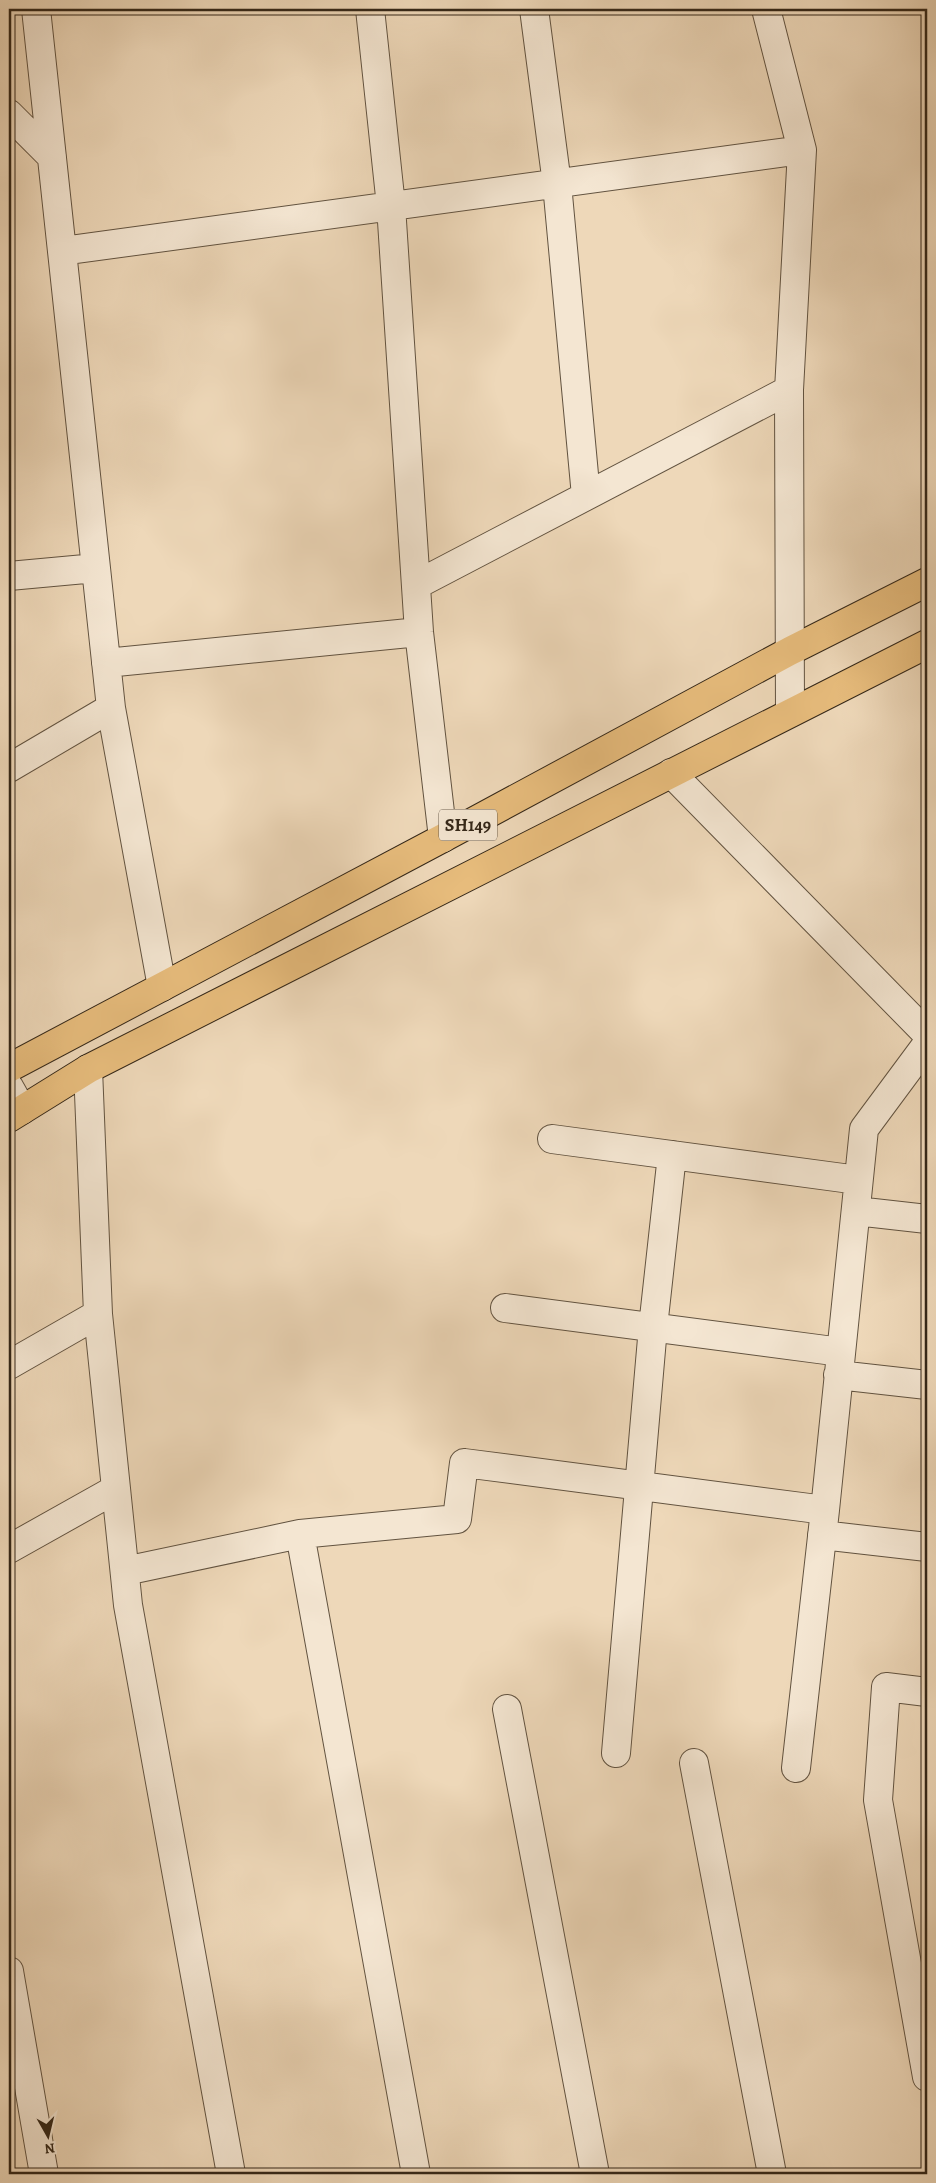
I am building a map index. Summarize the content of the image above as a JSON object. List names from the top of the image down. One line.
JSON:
{"streets":{"main road":["SH149"]},"north":"bottom"}
